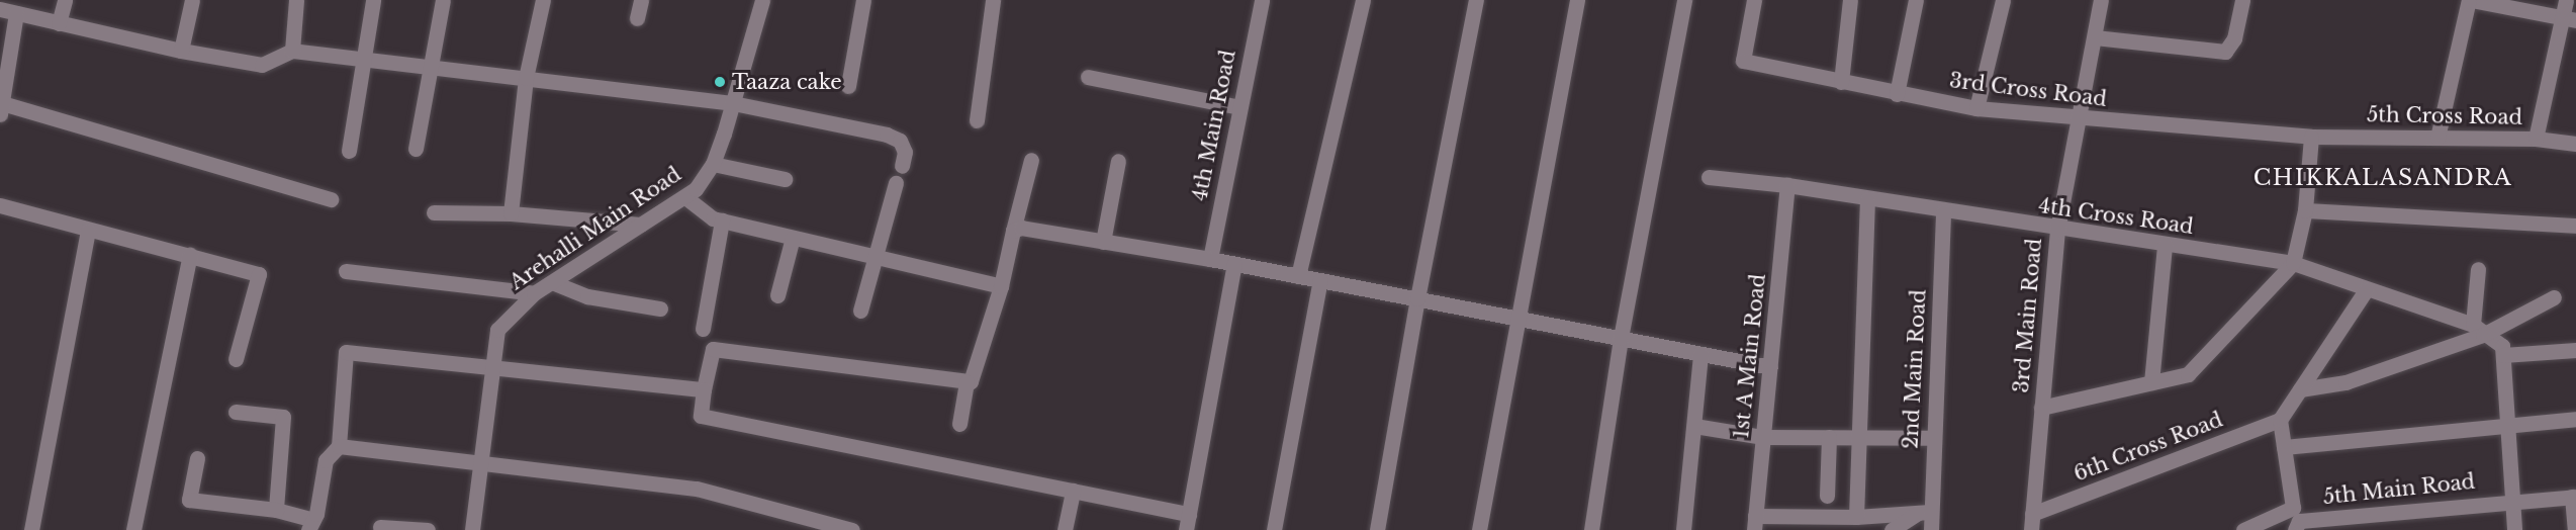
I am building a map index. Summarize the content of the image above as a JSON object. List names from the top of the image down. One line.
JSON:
{"streets":{"street":["3rd Cross Road","5th Cross Road","4th Main Road","4th Cross Road","Arehalli Main Road","3rd Main Road","1st A Main Road","2nd Main Road","6th Cross Road","5th Main Road"]},"crossings":[["3rd Cross Road","5th Cross Road"],["3rd Cross Road","3rd Main Road"],["4th Cross Road","3rd Main Road"],["4th Cross Road","1st A Main Road"],["4th Cross Road","2nd Main Road"],["3rd Main Road","6th Cross Road"]],"districts":["CHIKKALASANDRA"],"places":["Taaza cake"]}
